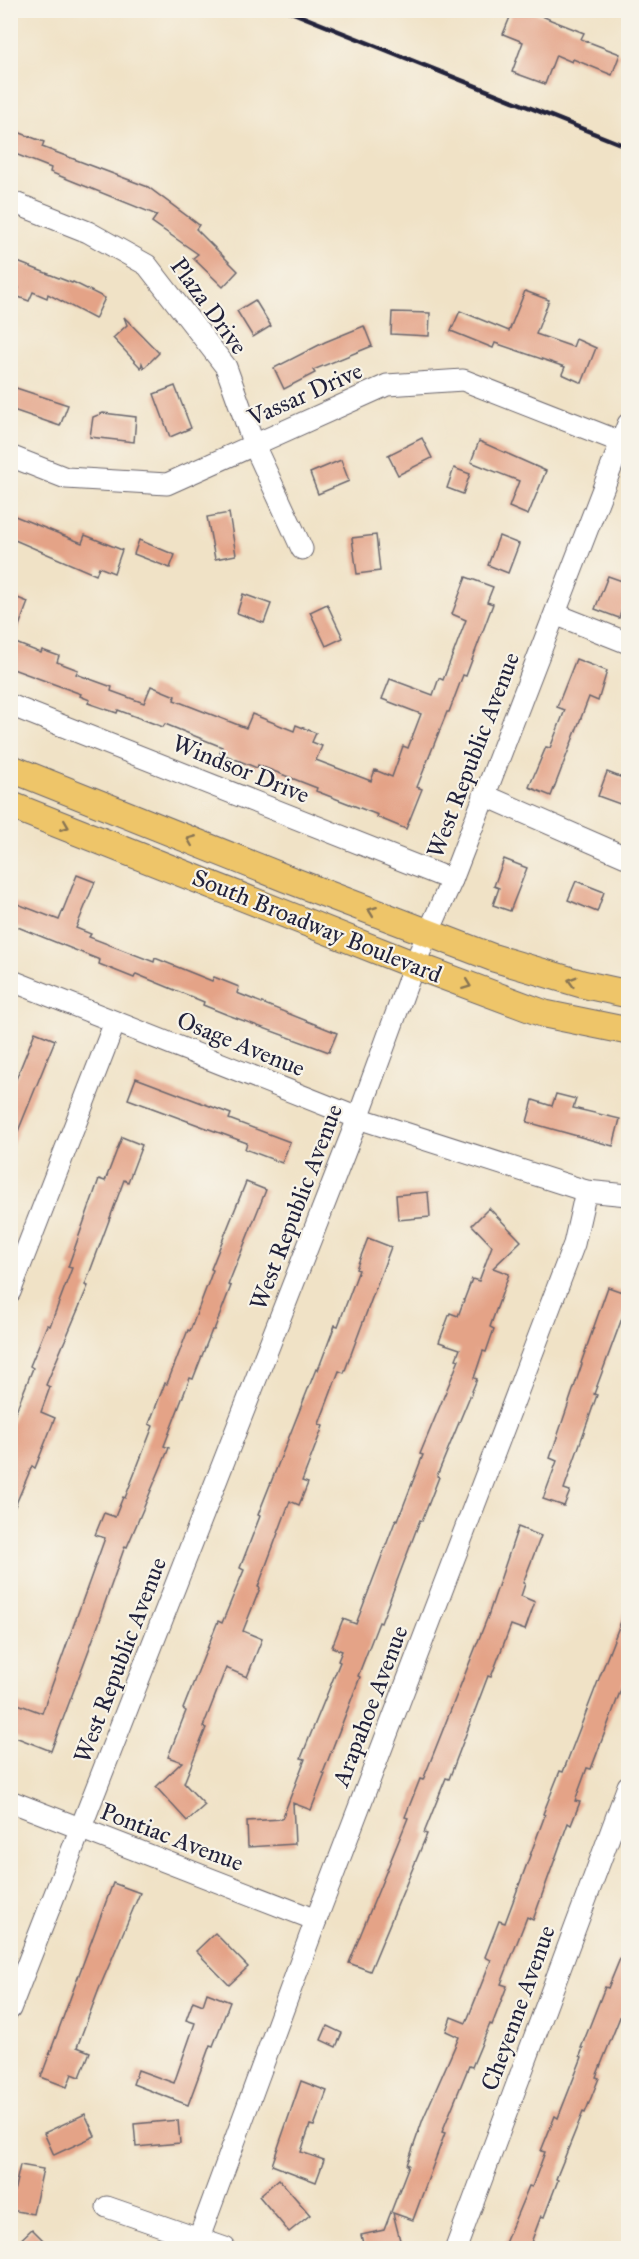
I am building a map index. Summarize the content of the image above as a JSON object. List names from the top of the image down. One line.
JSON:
{"streets":{"main road":["South Broadway Boulevard"],"street":["Plaza Drive","Vassar Drive","West Republic Avenue","Windsor Drive","Osage Avenue","Arapahoe Avenue","Pontiac Avenue","Cheyenne Avenue"]},"crossings":[["Plaza Drive","Vassar Drive"],["Vassar Drive","West Republic Avenue"],["West Republic Avenue","Windsor Drive"],["West Republic Avenue","South Broadway Boulevard"],["West Republic Avenue","Osage Avenue"],["West Republic Avenue","Pontiac Avenue"],["Osage Avenue","Arapahoe Avenue"],["Arapahoe Avenue","Pontiac Avenue"]]}
